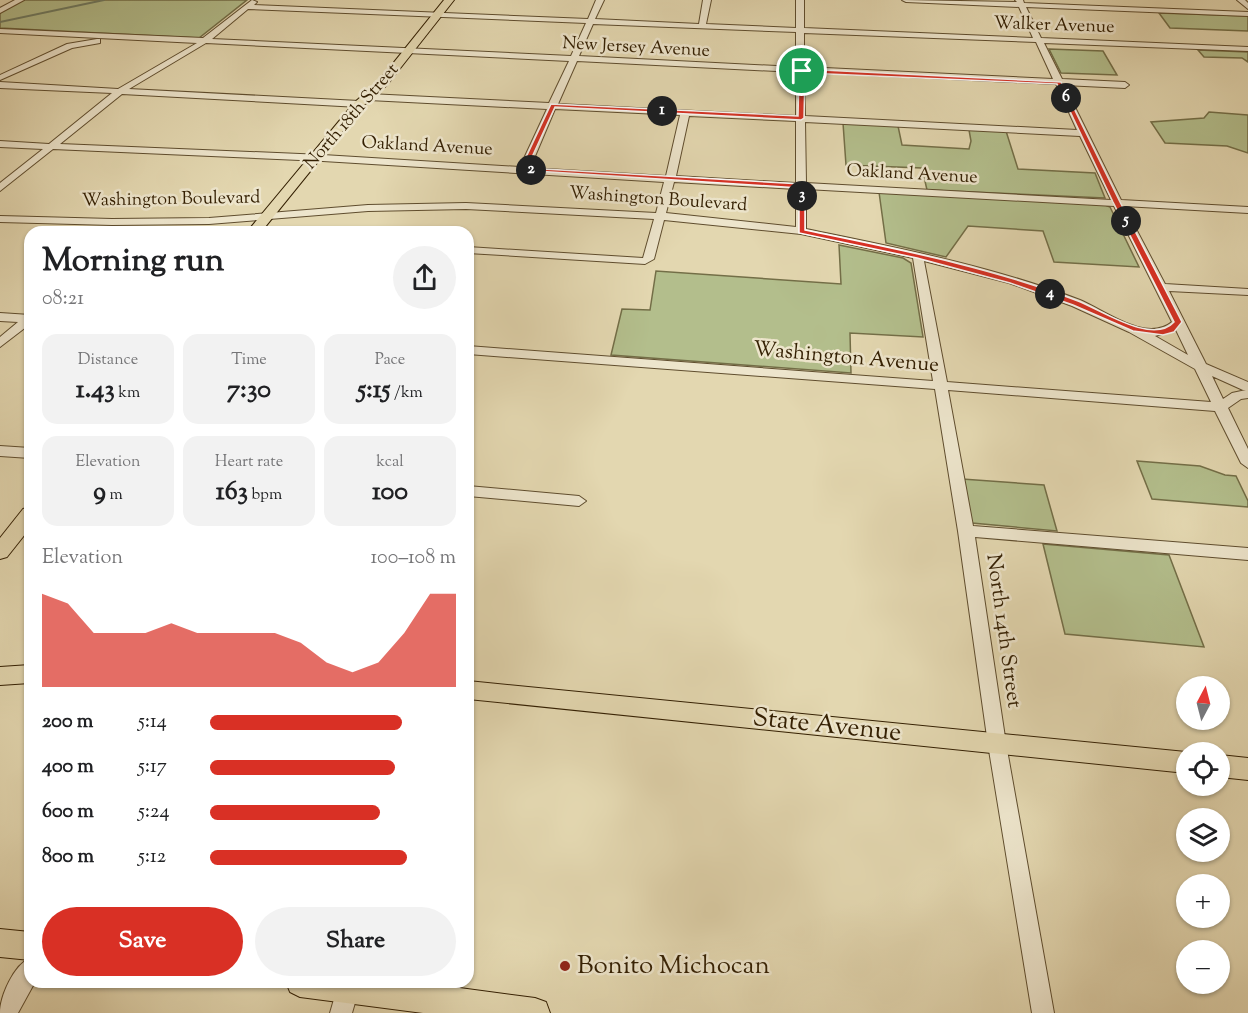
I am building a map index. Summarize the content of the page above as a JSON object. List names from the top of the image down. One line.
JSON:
{"streets":{"main road":["North 18th Street","State Avenue"],"street":["Walker Avenue","New Jersey Avenue","Oakland Avenue","Washington Boulevard","Washington Avenue","North 14th Street"]},"crossings":[["Walker Avenue","North 18th Street"],["New Jersey Avenue","North 18th Street"],["North 18th Street","Oakland Avenue"],["North 18th Street","Washington Boulevard"],["Washington Boulevard","North 14th Street"],["Washington Avenue","North 14th Street"],["North 14th Street","State Avenue"]],"places":["Bonito Michocan"],"north":"top","page":{"pins":["6","1","2","3","5","4"],"heading":["Morning run","08:21"],"stats":[["Distance","1.43 km"],["Time","7:30"],["Pace","5:15 /km"],["Elevation","9 m"],["Heart rate","163 bpm"],["kcal","100"]],"chart":["Elevation","100–108 m"],"map_buttons":["+","−"],"list":[{"name":"200 m","note":"5:14"},{"name":"400 m","note":"5:17"},{"name":"600 m","note":"5:24"},{"name":"800 m","note":"5:12"}],"buttons":["Save","Share"]}}
